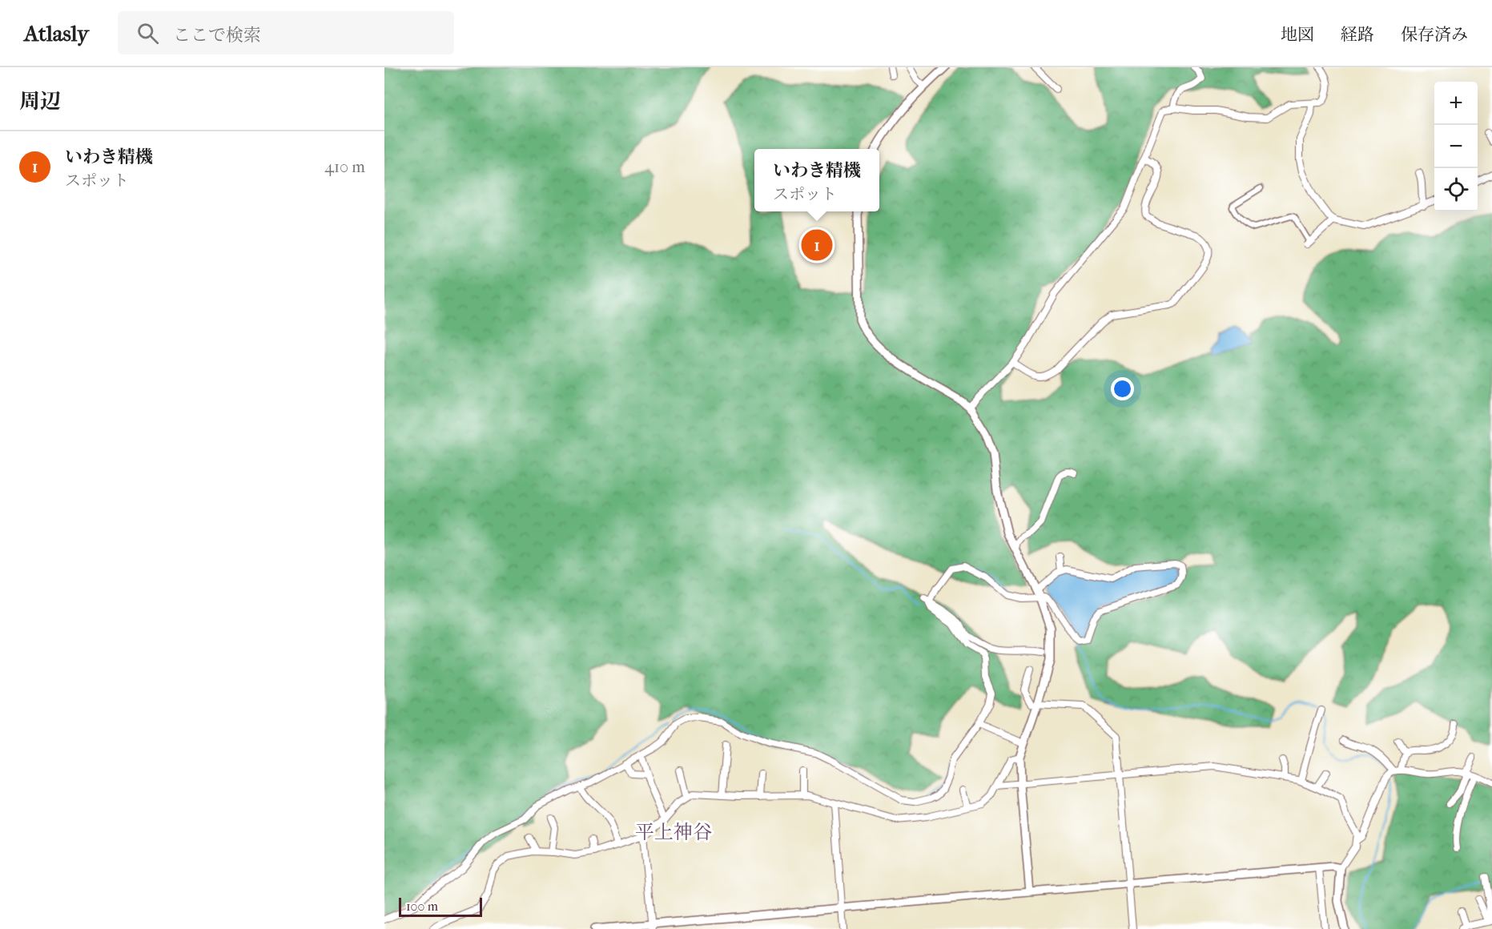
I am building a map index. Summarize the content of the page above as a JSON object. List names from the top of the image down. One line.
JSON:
{"districts":["平上神谷"],"scale_bar":"100 m","page":{"header":"Atlasly","search":"ここで検索","nav":["地図","経路","保存済み"],"heading":"周辺","map_buttons":["+","−"],"list":[{"mark":"1","name":"いわき精機","note":"スポット","value":"410 m"}],"popup":["いわき精機","スポット"],"pins":"1","scale":"100 m"}}
